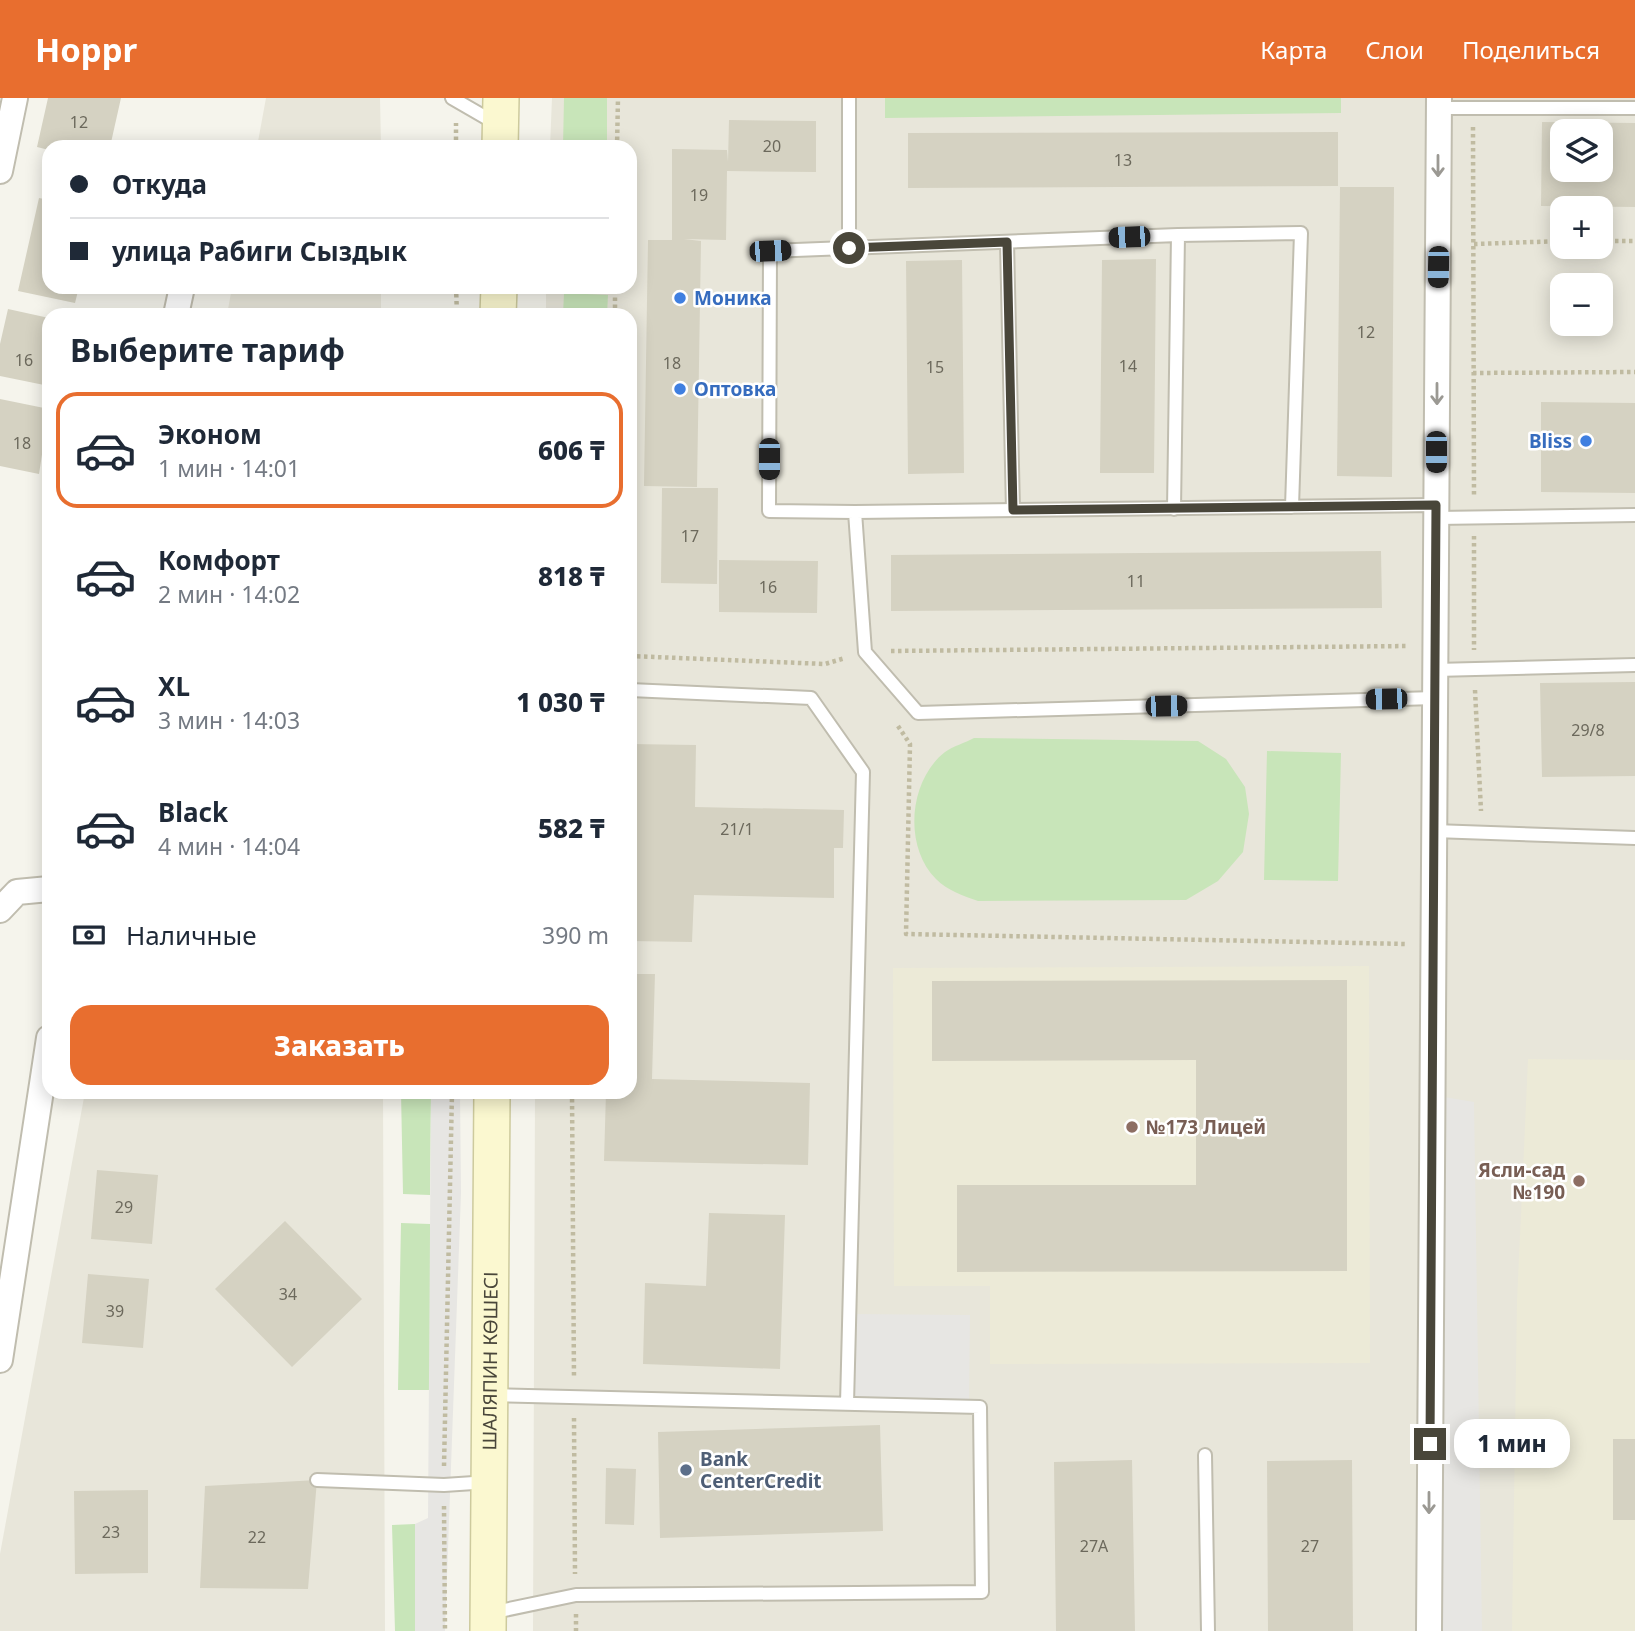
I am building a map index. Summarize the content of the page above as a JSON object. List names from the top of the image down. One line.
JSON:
{"streets":{"main road":["ШАЛЯПИН КӨШЕСІ"]},"places":["Моника","Оптовка","Bliss","№173 Лицей","Ясли-сад №190","Bank CenterCredit"],"house_numbers":["12","20","13","19","12","16","18","14","15","18","17","11","16","29/8","21/1","29","34","39","23","22","27А","27"],"page":{"header":"Hoppr","nav":["Карта","Слои","Поделиться"],"map_buttons":["+","−"],"banner":["Откуда","улица Рабиги Сыздык"],"heading":"Выберите тариф","list":[{"name":"Эконом","note":"1 мин · 14:01","value":"606 ₸"},{"name":"Комфорт","note":"2 мин · 14:02","value":"818 ₸"},{"name":"XL","note":"3 мин · 14:03","value":"1 030 ₸"},{"name":"Black","note":"4 мин · 14:04","value":"582 ₸"}],"pay":["Наличные","390 m"],"buttons":"Заказать","bubble":"1 мин"}}
